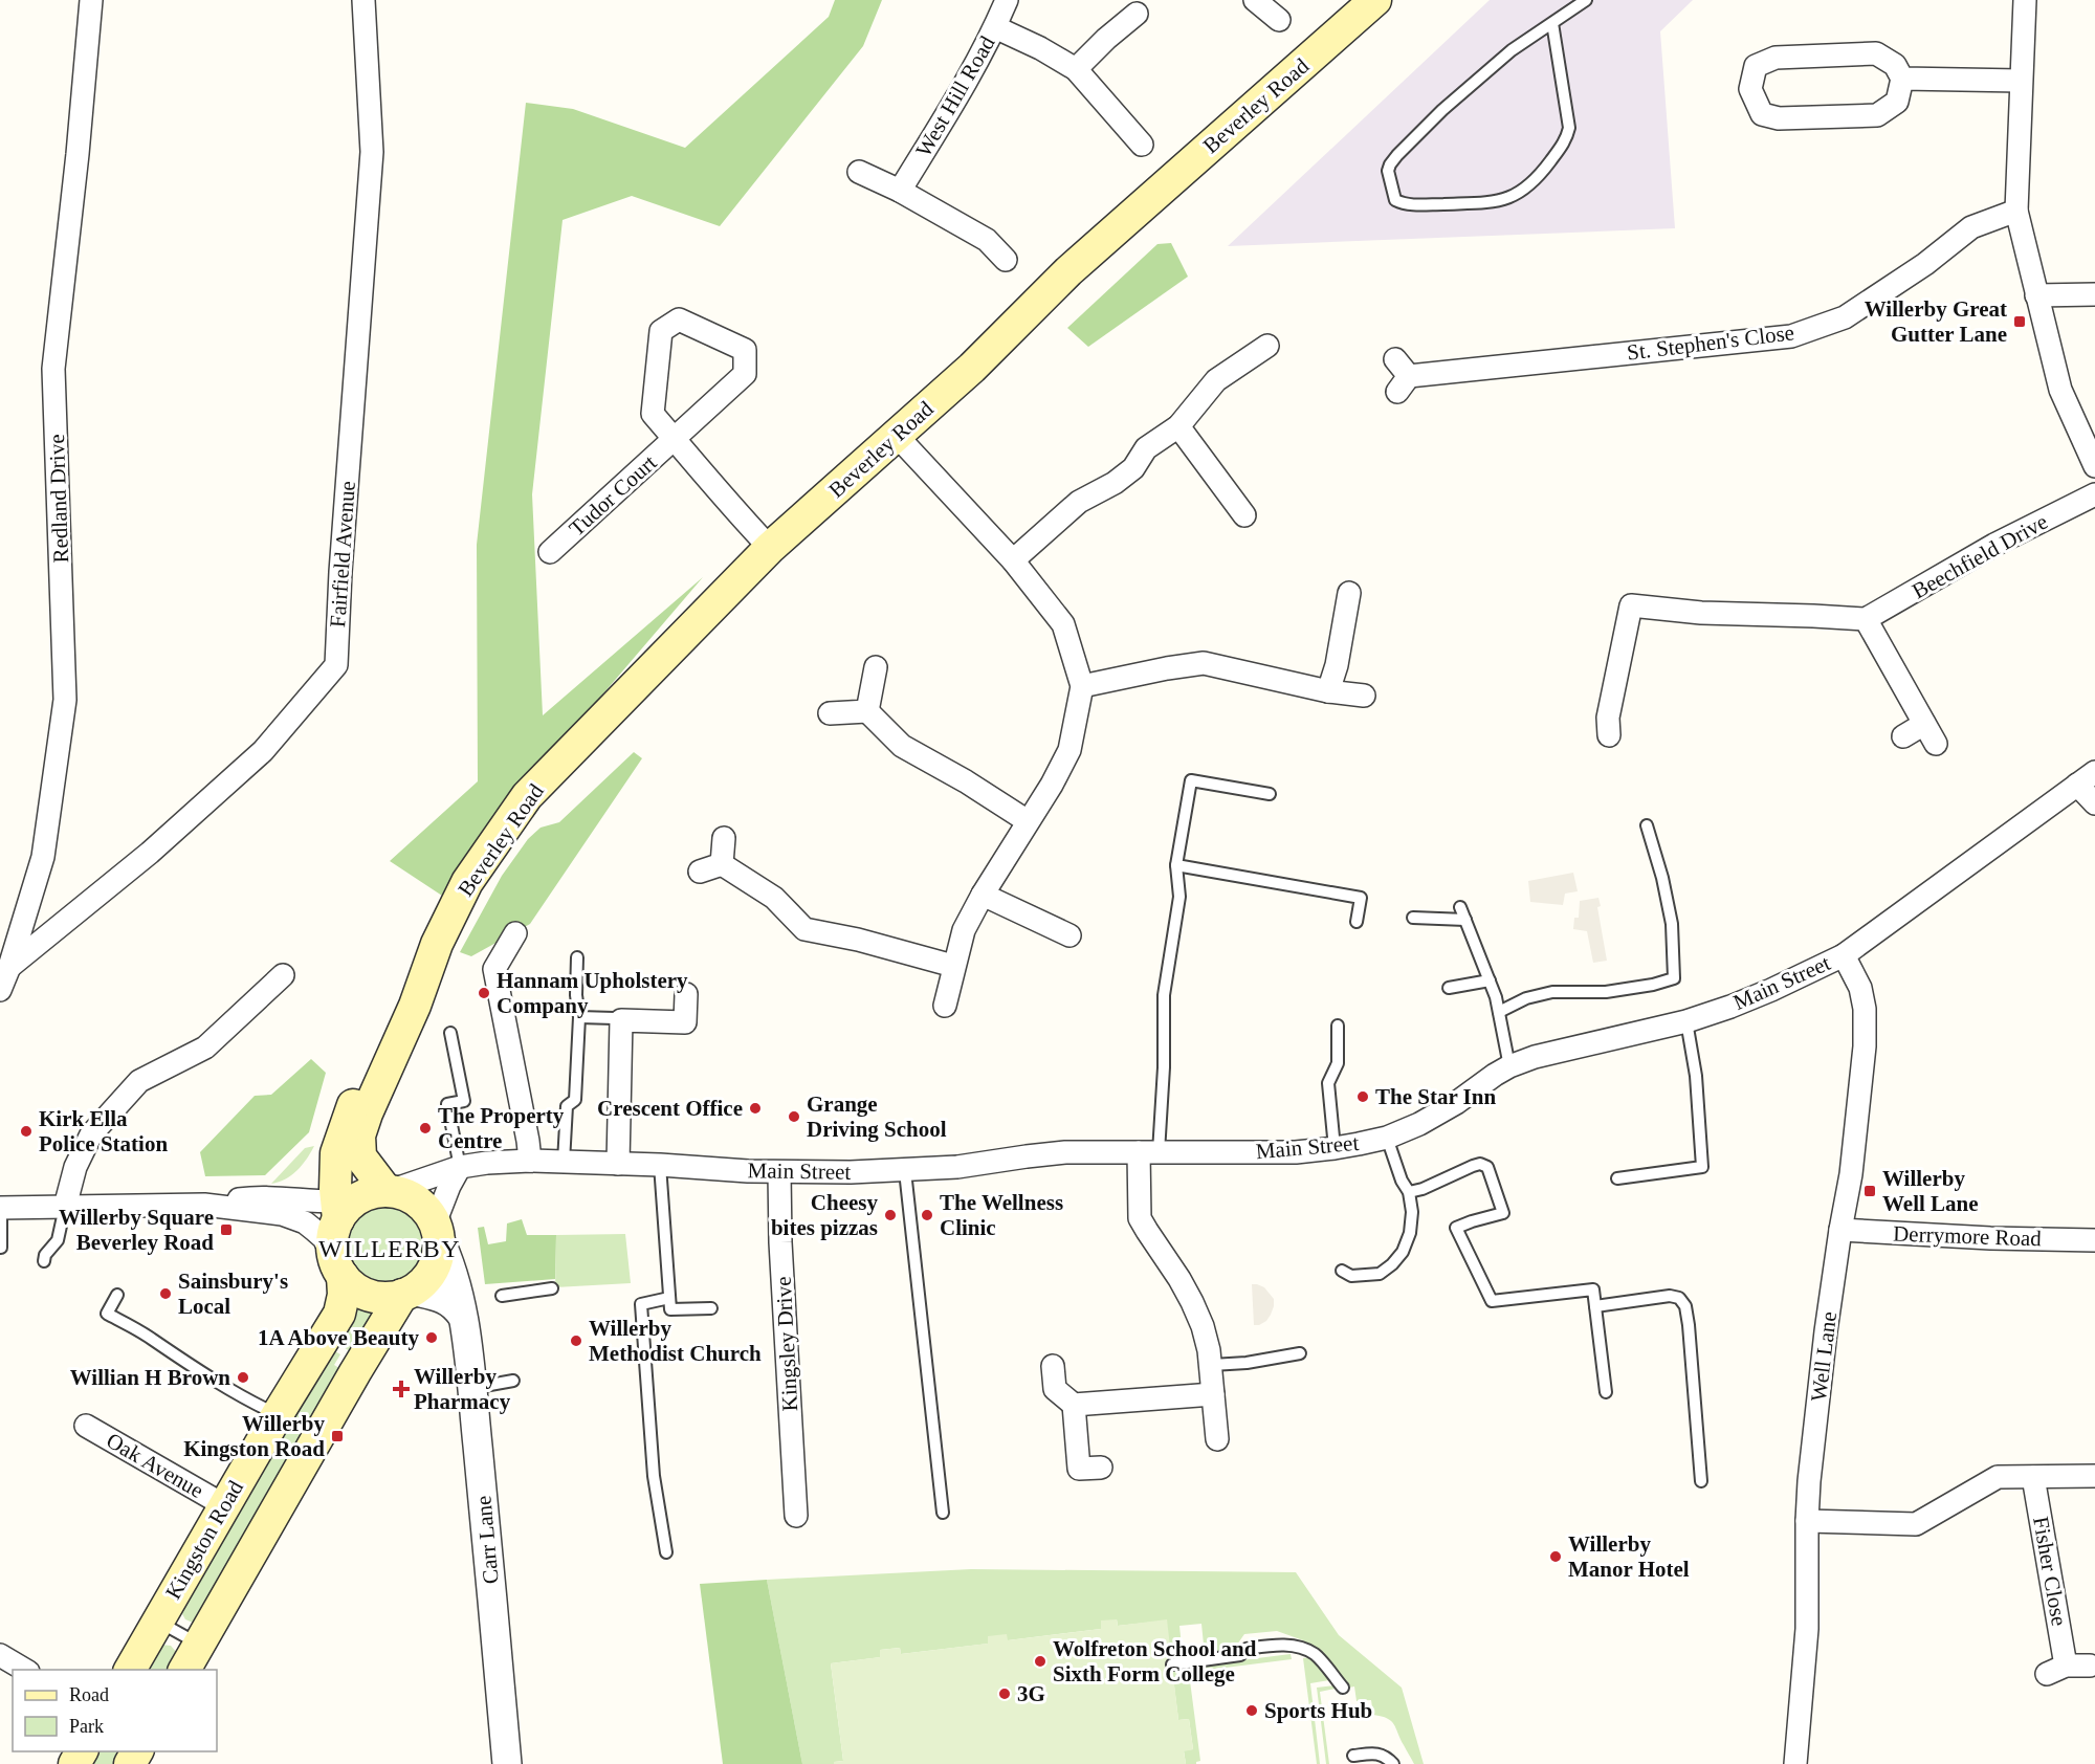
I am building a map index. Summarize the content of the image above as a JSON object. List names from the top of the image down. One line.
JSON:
{"streets":{"main road":["Beverley Road","Kingston Road"],"street":["West Hill Road","St. Stephen's Close","Tudor Court","Redland Drive","Fairfield Avenue","Beechfield Drive","Main Street","Derrymore Road","Kingsley Drive","Well Lane","Oak Avenue","Carr Lane","Fisher Close"]},"crossings":[["Beverley Road","Tudor Court"],["Beverley Road","Main Street"],["Beverley Road","Kingston Road"],["Beverley Road","Carr Lane"],["Redland Drive","Fairfield Avenue"],["Main Street","Kingsley Drive"],["Main Street","Well Lane"],["Main Street","Kingston Road"],["Main Street","Carr Lane"],["Derrymore Road","Well Lane"],["Oak Avenue","Kingston Road"],["Kingston Road","Carr Lane"]],"districts":["WILLERBY"],"places":{"transit":["Willerby Great Gutter Lane","Willerby Well Lane","Willerby Square Beverley Road","Willerby Kingston Road"],"other":["Hannam Upholstery Company","The Star Inn","Crescent Office","Grange Driving School","The Property Centre","Kirk Ella Police Station","Cheesy bites pizzas","The Wellness Clinic","Sainsbury's Local","1A Above Beauty","Willerby Methodist Church","Willian H Brown","Willerby Manor Hotel","Wolfreton School and Sixth Form College","3G","Sports Hub"],"health":["Willerby Pharmacy"]},"legend":["Road","Park"]}
